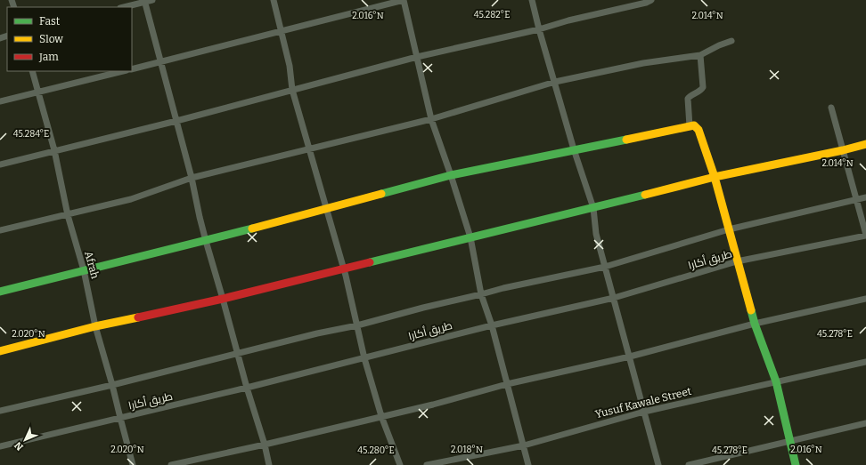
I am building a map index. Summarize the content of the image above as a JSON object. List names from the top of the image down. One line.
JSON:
{"streets":{"street":["طريق أكارا","Afrah","Yusuf Kawale Street"]},"crossings":[["طريق أكارا","Afrah"]],"legend":["Fast","Slow","Jam"],"north":"bottom left","coordinates":["45.282°E","2.016°N","2.014°N","45.284°E","45.278°E","2.020°N","2.018°N","45.280°E"]}
